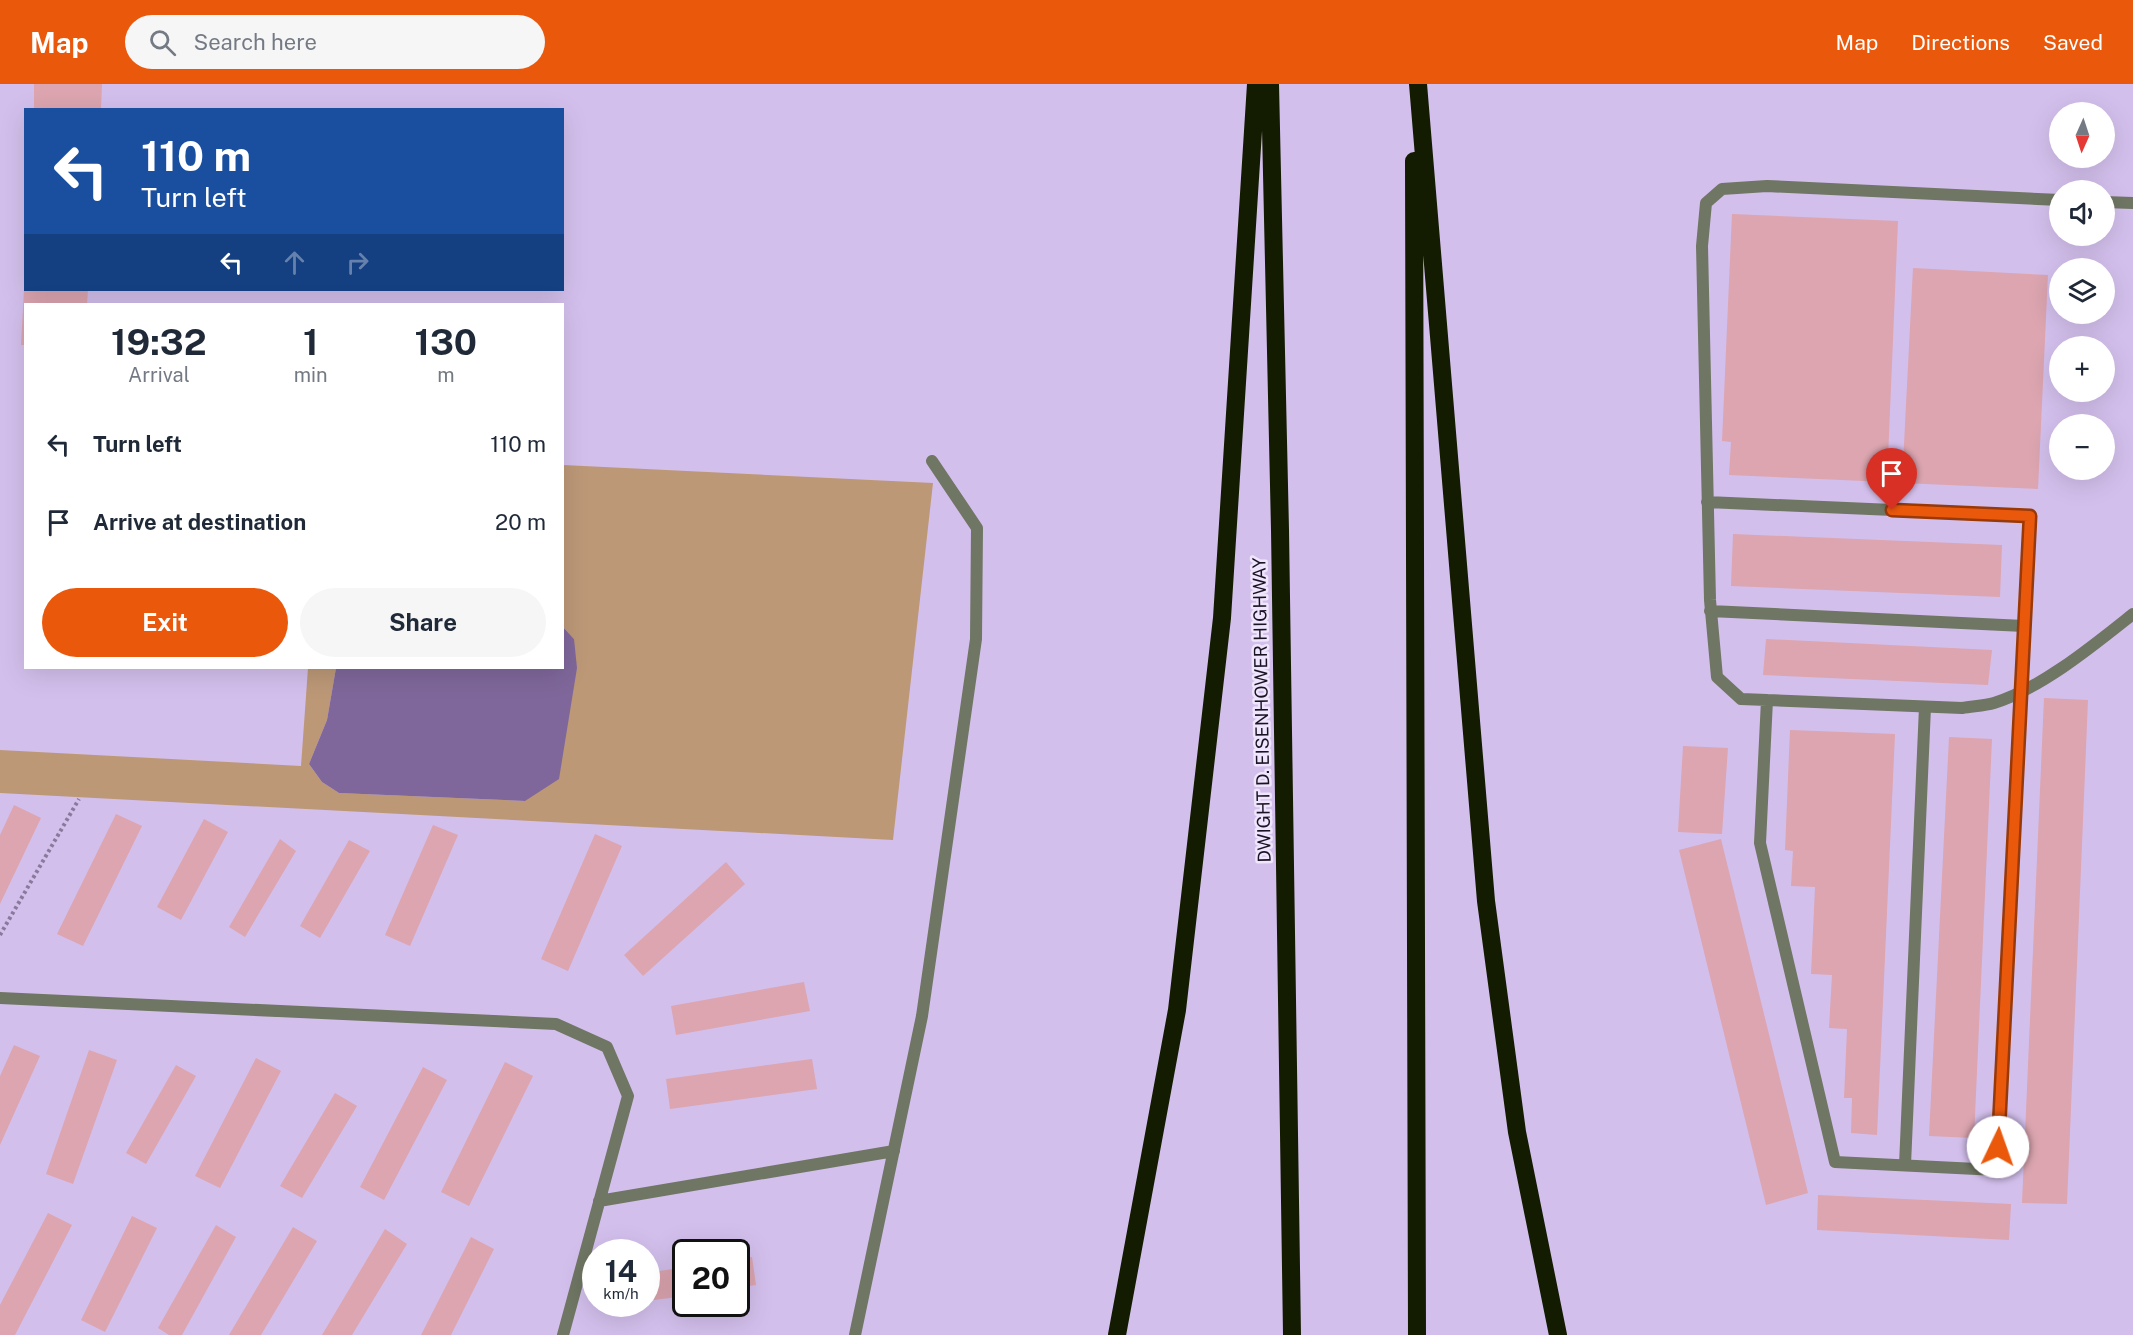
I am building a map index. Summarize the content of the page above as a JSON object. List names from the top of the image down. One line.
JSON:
{"streets":{"highway":["DWIGHT D. EISENHOWER HIGHWAY"]},"north":"bottom","page":{"header":"Map","search":"Search here","nav":["Map","Directions","Saved"],"map_buttons":["+","−"],"turn":["110 m","Turn left"],"eta":["19:32","Arrival","1","min","130","m"],"list":[{"name":"Turn left","value":"110 m"},{"name":"Arrive at destination","value":"20 m"}],"buttons":["Exit","Share"],"speed":"14 km/h","limit":"20"}}
